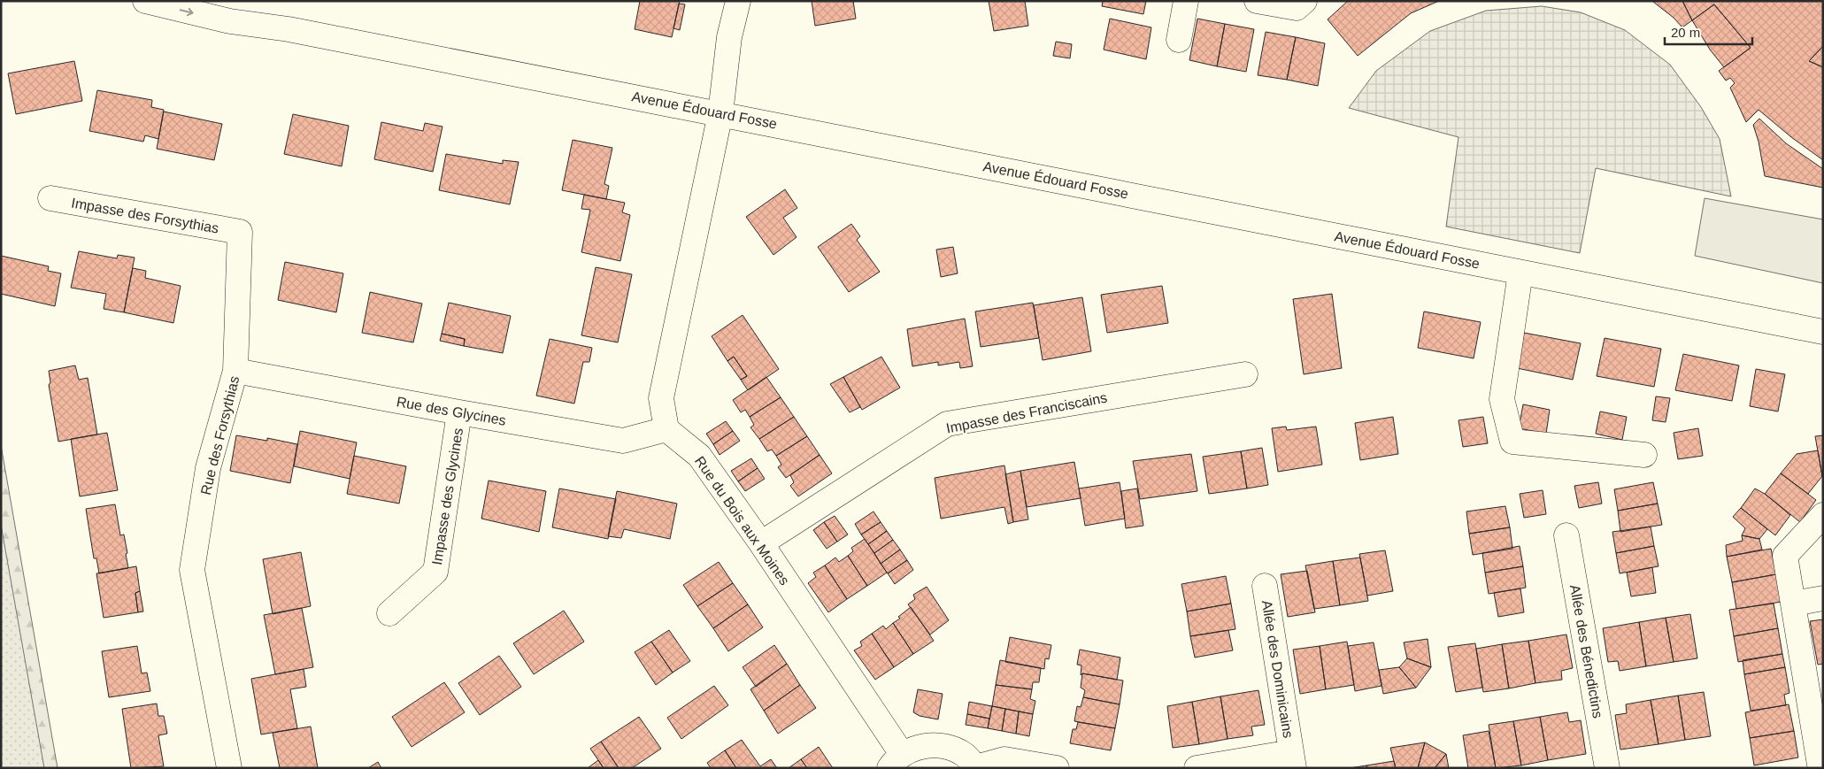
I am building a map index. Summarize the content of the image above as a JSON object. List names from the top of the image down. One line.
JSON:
{"streets":{"street":["Avenue Édouard Fosse","Impasse des Forsythias","Rue des Glycines","Impasse des Franciscains","Rue des Forsythias","Impasse des Glycines","Rue du Bois aux Moines","Allée des Bénedictins","Allée des Dominicains"]},"crossings":[["Impasse des Forsythias","Rue des Forsythias"],["Rue des Glycines","Rue des Forsythias"],["Rue des Glycines","Impasse des Glycines"],["Rue des Glycines","Rue du Bois aux Moines"],["Impasse des Franciscains","Rue du Bois aux Moines"]],"scale_bar":"20 m"}
